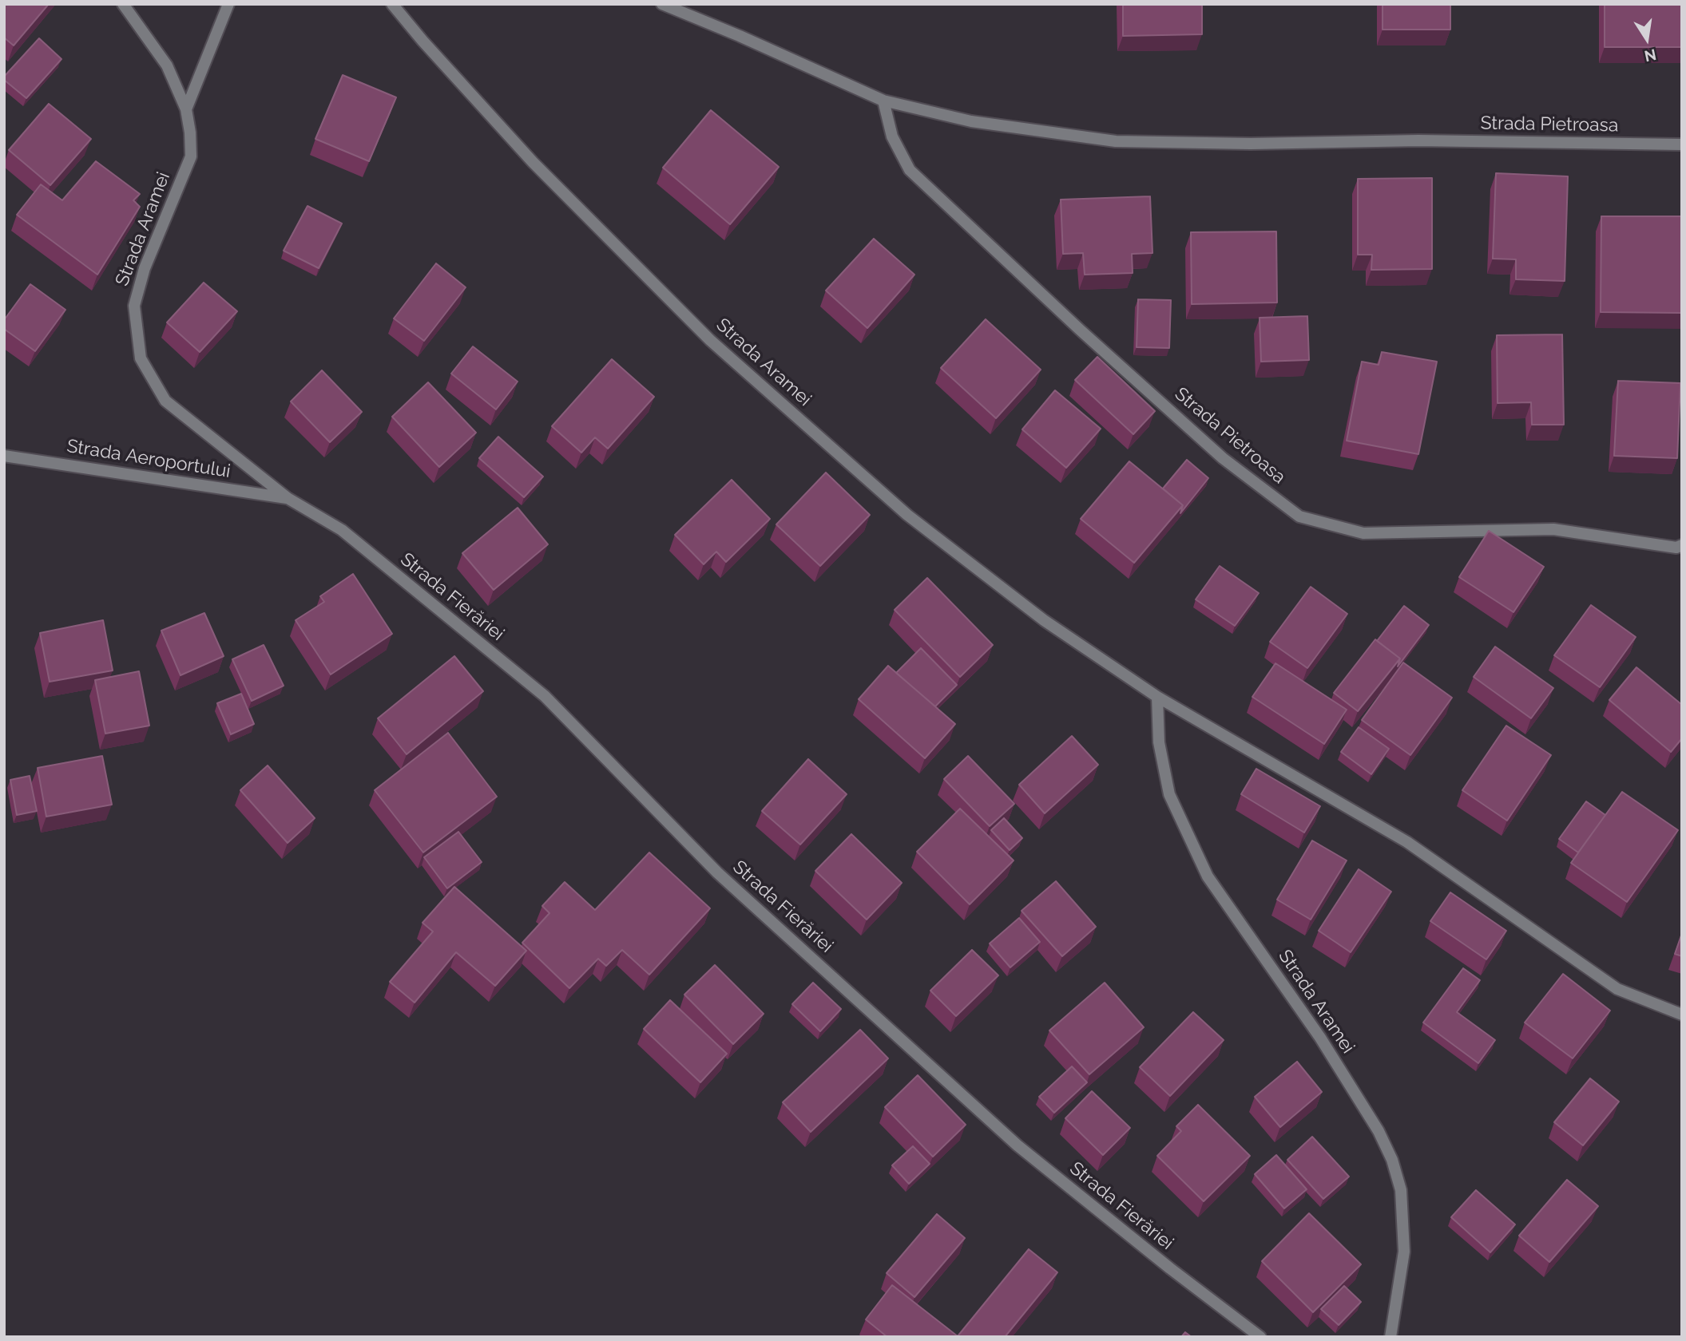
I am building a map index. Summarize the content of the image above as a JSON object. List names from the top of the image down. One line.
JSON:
{"streets":{"street":["Strada Pietroasa","Strada Aramei","Strada Aeroportului","Strada Fierăriei"]},"crossings":[["Strada Aramei","Strada Aeroportului"],["Strada Aramei","Strada Fierăriei"],["Strada Aeroportului","Strada Fierăriei"]],"north":"bottom"}
